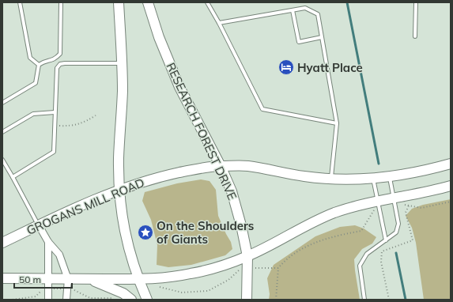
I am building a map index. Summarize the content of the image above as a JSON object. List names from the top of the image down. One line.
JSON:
{"streets":{"main road":["RESEARCH FOREST DRIVE","GROGANS MILL ROAD"]},"crossings":[["RESEARCH FOREST DRIVE","GROGANS MILL ROAD"]],"places":{"hotel":["Hyatt Place"],"place":["On the Shoulders of Giants"]},"scale_bar":"50 m"}
